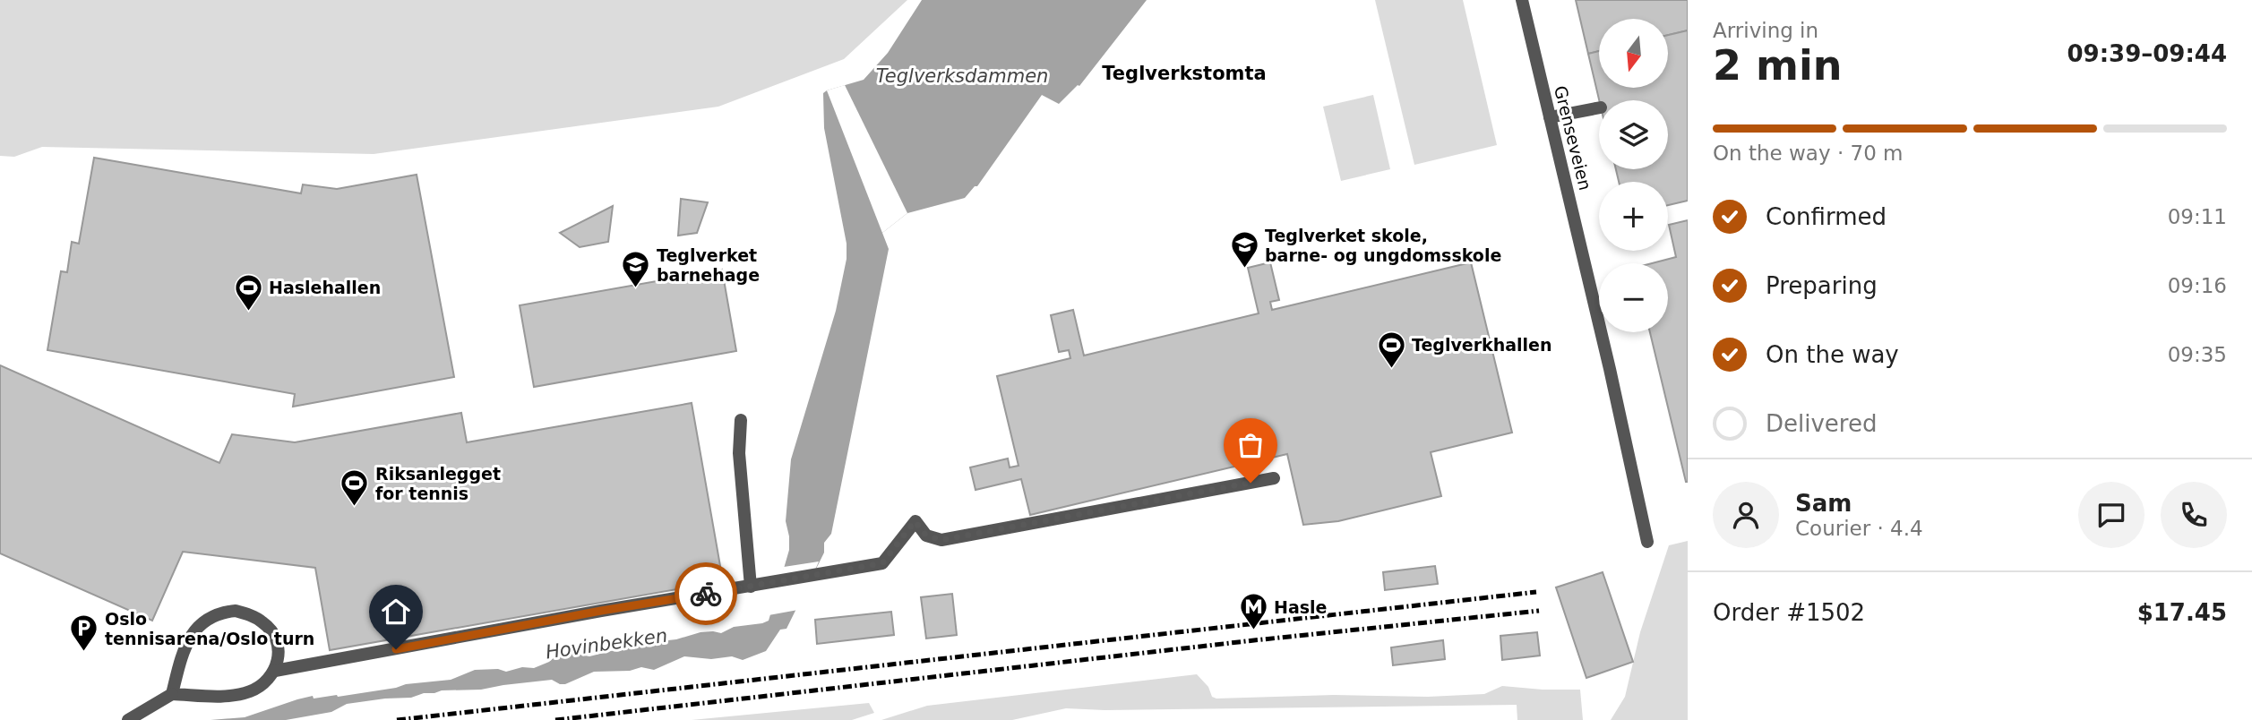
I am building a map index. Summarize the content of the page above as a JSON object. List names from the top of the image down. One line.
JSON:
{"streets":{"lane":["Grenseveien"]},"districts":["Teglverkstomta"],"water":["Teglverksdammen","Hovinbekken"],"places":{"school or university":["Teglverket skole, barne- og ungdomsskole","Teglverket barnehage"],"sports":["Haslehallen","Teglverkhallen","Riksanlegget for tennis"],"metro station":["Hasle"],"parking":["Oslo tennisarena/Oslo turn"]},"north":"bottom","page":{"heading":["2 min","Arriving in","09:39–09:44"],"panel":["Sam","Courier · 4.4","Order #1502","$17.45"],"map_buttons":["+","−"],"bar":"On the way · 70 m","list":[["Confirmed","09:11"],["Preparing","09:16"],["On the way","09:35"],"Delivered"]}}
